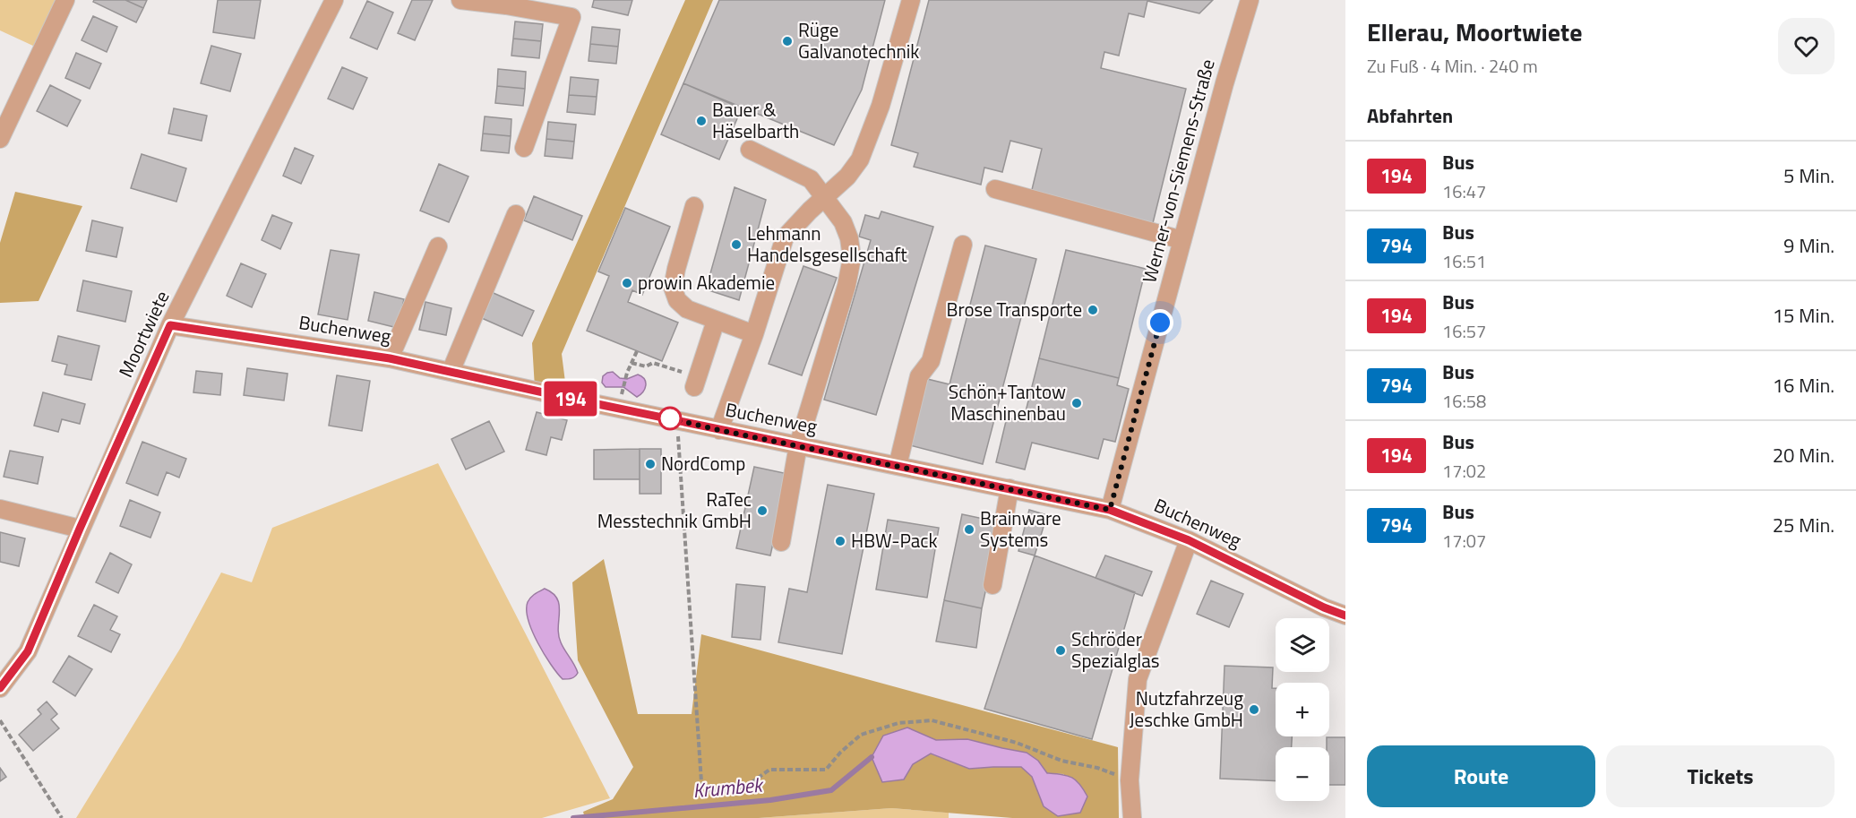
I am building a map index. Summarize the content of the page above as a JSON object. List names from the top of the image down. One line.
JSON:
{"streets":{"street":["Werner-von-Siemens-Straße","Buchenweg","Moortwiete"]},"crossings":[["Werner-von-Siemens-Straße","Buchenweg"],["Buchenweg","Moortwiete"]],"water":["Krumbek"],"places":["Rüge Galvanotechnik","Bauer & Häselbarth","Lehmann Handelsgesellschaft","prowin Akademie","Brose Transporte","Schön+Tantow Maschinenbau","NordComp","RaTec Messtechnik GmbH","Brainware Systems","HBW-Pack","Schröder Spezialglas","Nutzfahrzeug Jeschke GmbH"],"lines":["bus line 194"],"page":{"on_map":"194","heading":[["Ellerau, Moortwiete","Zu Fuß · 4 Min. · 240 m"],"Abfahrten"],"list":[{"mark":"194","name":"Bus","note":"16:47","value":"5 Min."},{"mark":"794","name":"Bus","note":"16:51","value":"9 Min."},{"mark":"194","name":"Bus","note":"16:57","value":"15 Min."},{"mark":"794","name":"Bus","note":"16:58","value":"16 Min."},{"mark":"194","name":"Bus","note":"17:02","value":"20 Min."},{"mark":"794","name":"Bus","note":"17:07","value":"25 Min."}],"map_buttons":["+","−"],"buttons":["Route","Tickets"]}}
